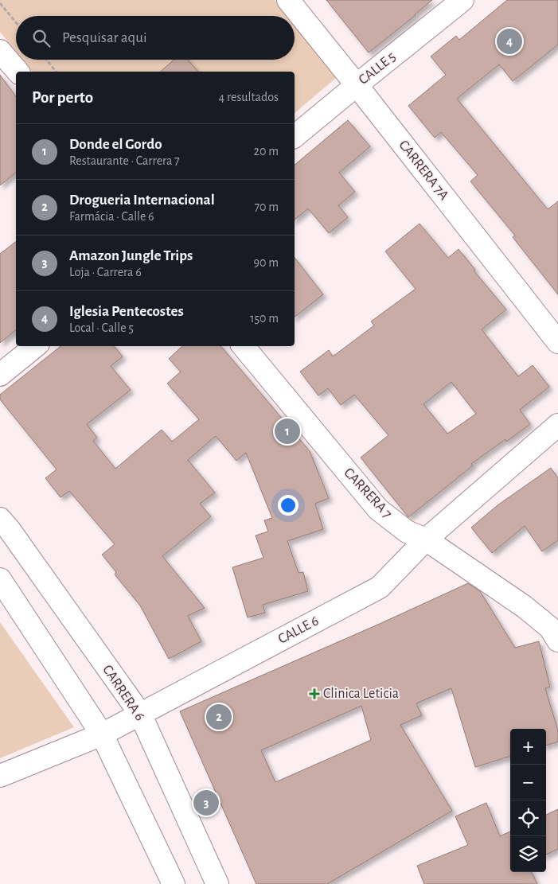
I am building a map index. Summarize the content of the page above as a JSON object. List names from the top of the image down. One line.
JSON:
{"streets":{"street":["CALLE 5","CARRERA 7A","CARRERA 7","CALLE 6","CARRERA 6"]},"crossings":[["CALLE 5","CARRERA 7A"],["CARRERA 7","CALLE 6"],["CALLE 6","CARRERA 6"]],"places":{"health":["Clinica Leticia"]},"page":{"search":"Pesquisar aqui","pins":["4","1","2","3"],"heading":["Por perto","4 resultados"],"list":[{"mark":"1","name":"Donde el Gordo","note":"Restaurante · Carrera 7","value":"20 m"},{"mark":"2","name":"Drogueria Internacional","note":"Farmácia · Calle 6","value":"70 m"},{"mark":"3","name":"Amazon Jungle Trips","note":"Loja · Carrera 6","value":"90 m"},{"mark":"4","name":"Iglesia Pentecostes","note":"Local · Calle 5","value":"150 m"}],"map_buttons":["+","−"]}}
